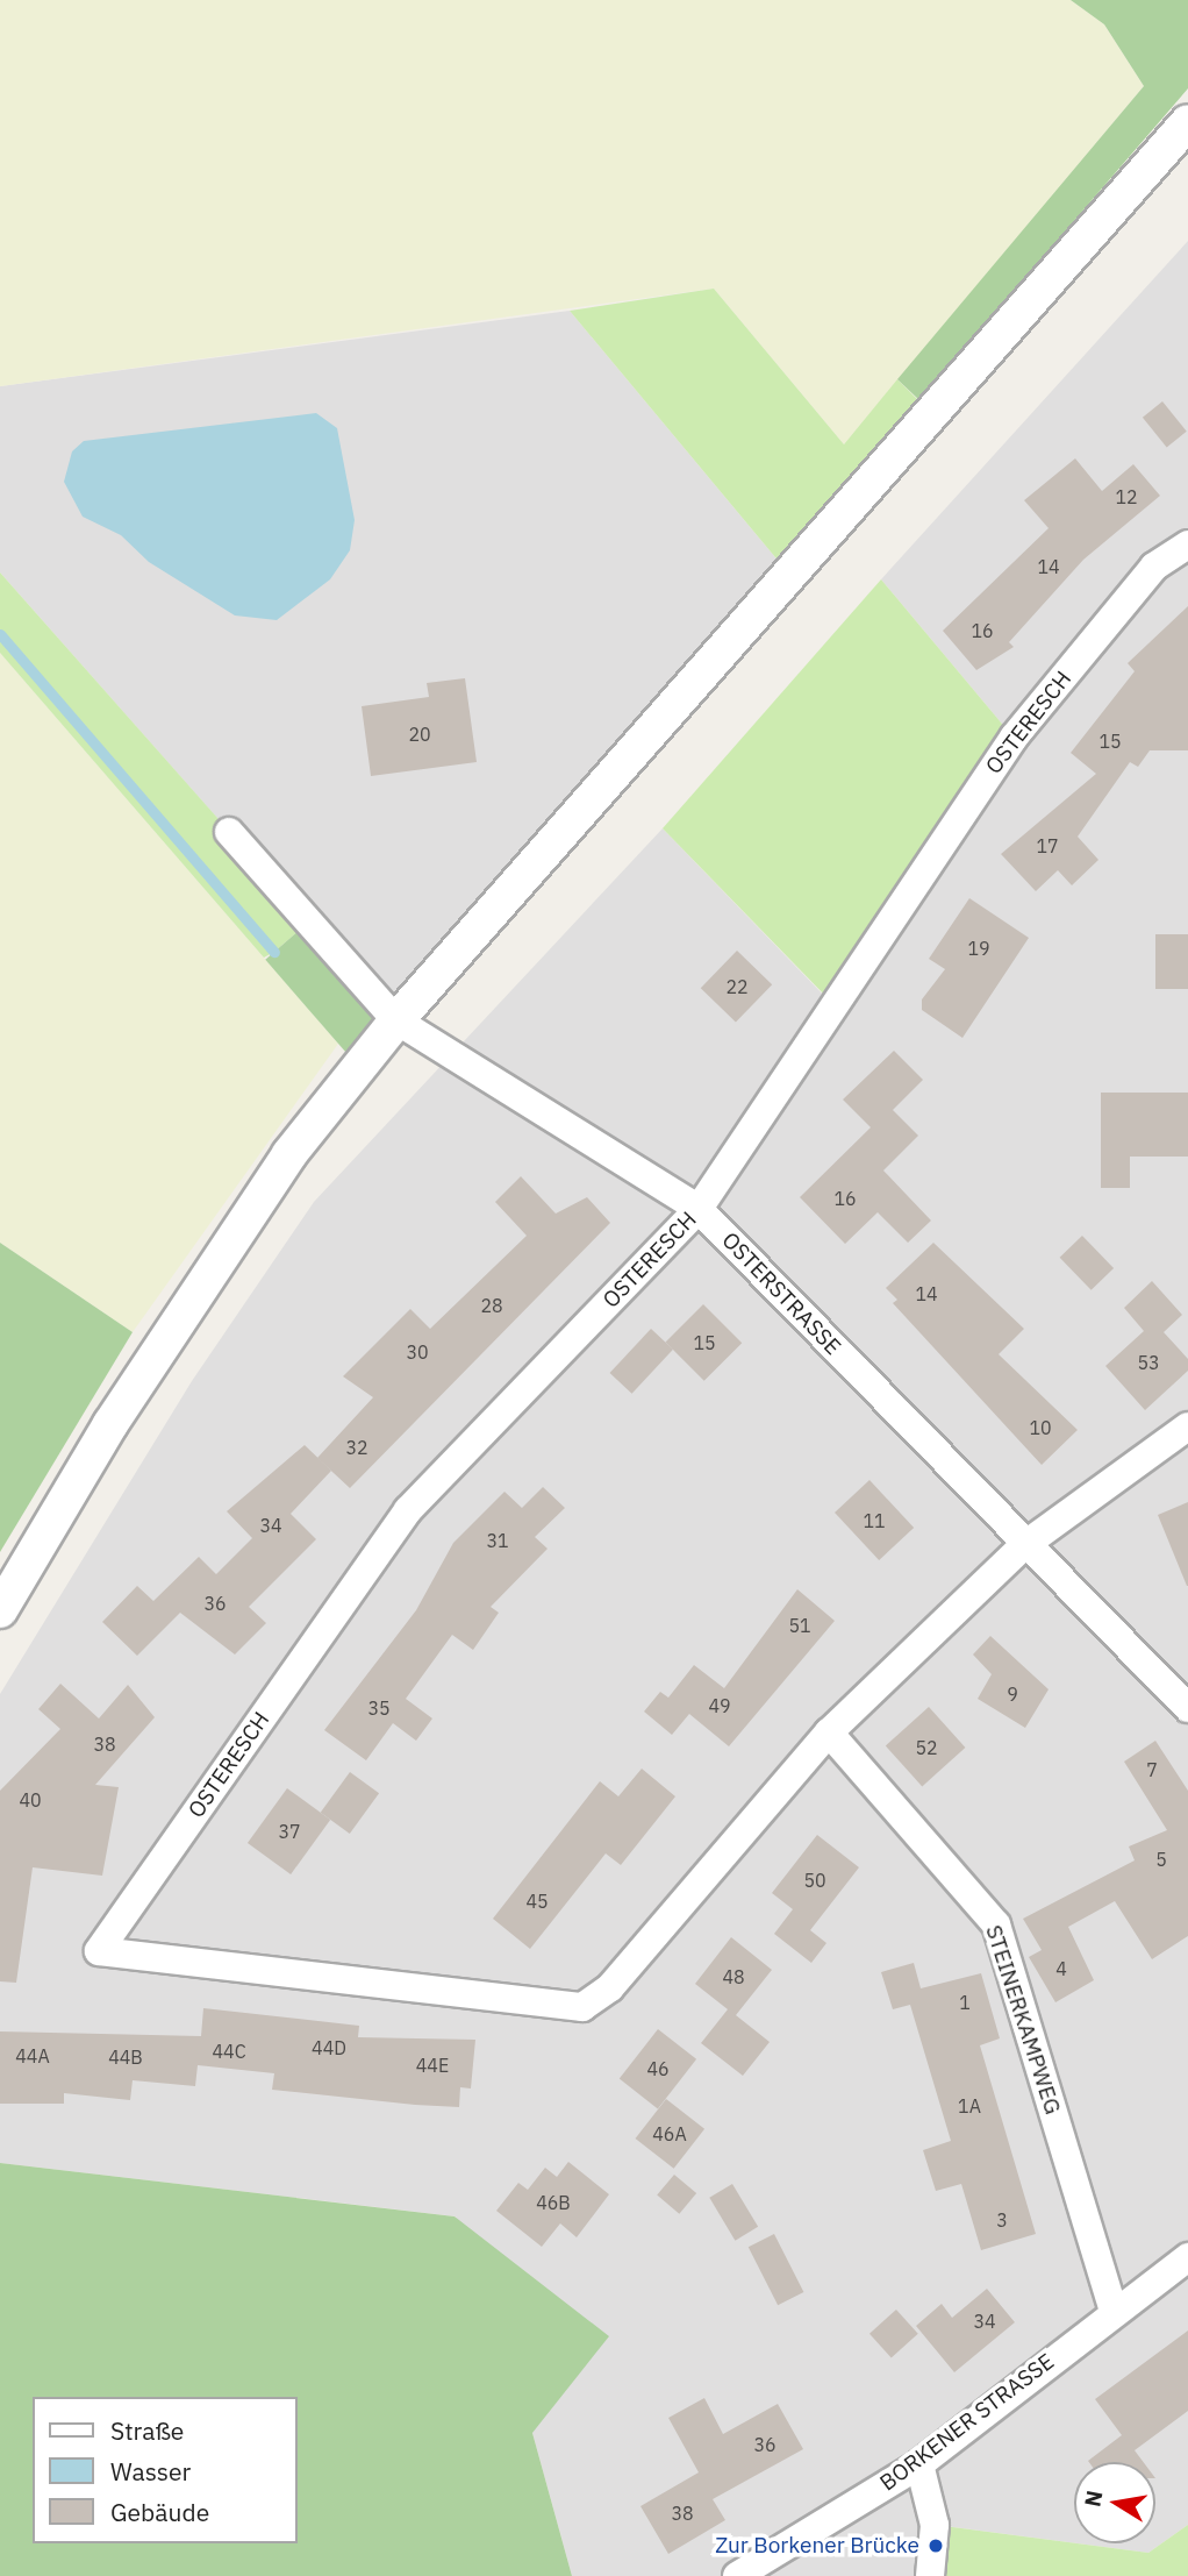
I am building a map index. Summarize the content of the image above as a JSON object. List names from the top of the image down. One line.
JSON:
{"streets":{"street":["OSTERESCH","OSTERSTRASSE","STEINERKAMPWEG","BORKENER STRASSE"]},"crossings":[["OSTERESCH","OSTERSTRASSE"],["OSTERESCH","STEINERKAMPWEG"],["STEINERKAMPWEG","BORKENER STRASSE"]],"places":["Zur Borkener Brücke"],"house_numbers":["12","14","16","20","15","17","19","22","16","14","28","15","30","53","10","32","11","34","31","36","51","9","49","35","38","52","7","40","37","5","50","45","4","48","1","44D","44C","44A","44B","44E","46","1A","46A","46B","3","34","36","38"],"legend":["Straße","Wasser","Gebäude"],"north":"left"}
